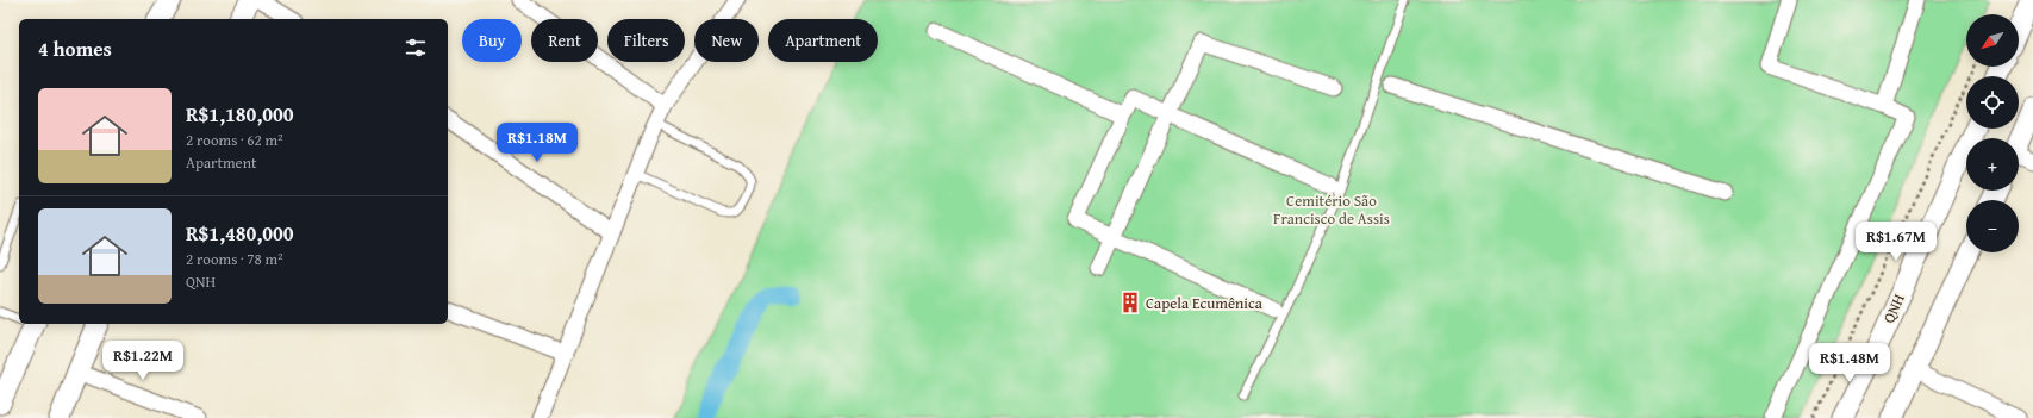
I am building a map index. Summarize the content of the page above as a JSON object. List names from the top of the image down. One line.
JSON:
{"streets":{"street":["QNH"]},"parks":["Cemitério São Francisco de Assis"],"places":{"building":["Capela Ecumênica"]},"north":"bottom left","page":{"map_buttons":["+","−"],"chip":["Buy","Rent","Filters","New","Apartment"],"heading":"4 homes","list":[{"name":"R$1,180,000","note":"2 rooms · 62 m² · Apartment"},{"name":"R$1,480,000","note":"2 rooms · 78 m² · QNH"}],"price":["R$1.18M","R$1.67M","R$1.22M","R$1.48M"]}}
